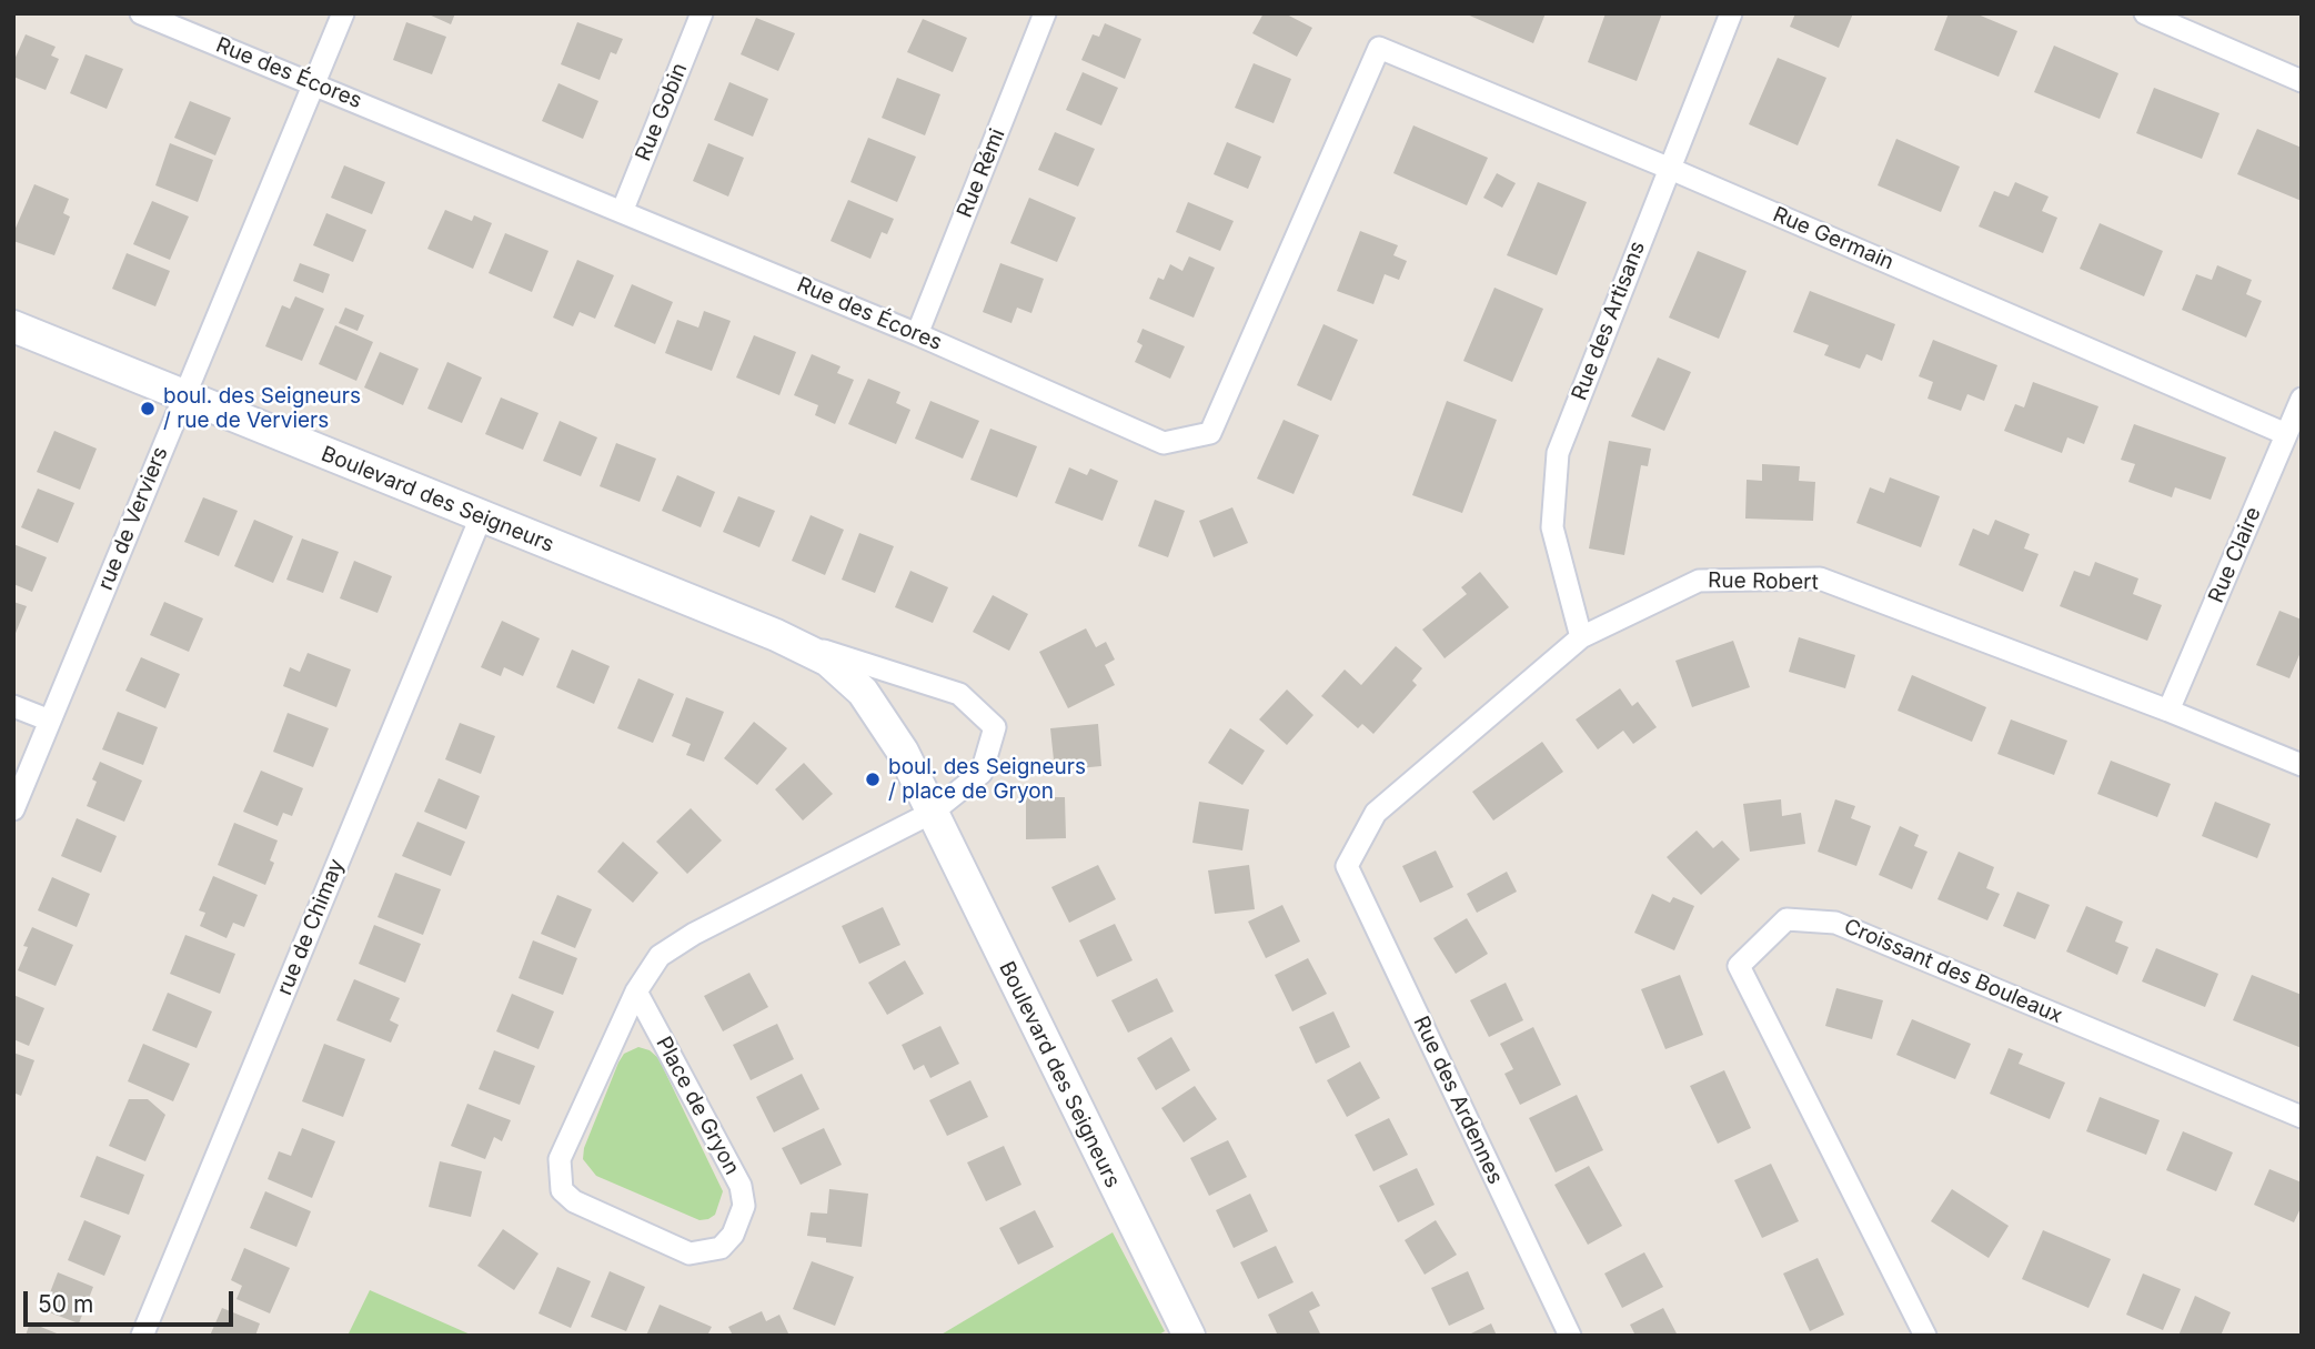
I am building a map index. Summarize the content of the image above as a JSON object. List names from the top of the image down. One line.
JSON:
{"streets":{"street":["Rue des Écores","Rue Gobin","Rue Rémi","Rue Germain","Rue des Artisans","Boulevard des Seigneurs","rue de Verviers","Rue Claire","Rue Robert","rue de Chimay","Croissant des Bouleaux","Rue des Ardennes","Place de Gryon"]},"crossings":[["Rue des Écores","Rue Gobin"],["Rue des Écores","Rue Rémi"],["Rue des Écores","Rue Germain"],["Rue des Écores","rue de Verviers"],["Rue Germain","Rue des Artisans"],["Rue Germain","Rue Claire"],["Rue des Artisans","Rue Robert"],["Boulevard des Seigneurs","rue de Verviers"],["Boulevard des Seigneurs","rue de Chimay"],["Boulevard des Seigneurs","Place de Gryon"],["Rue Claire","Rue Robert"],["Rue Robert","Rue des Ardennes"]],"places":["boul. des Seigneurs / rue de Verviers","boul. des Seigneurs / place de Gryon"],"scale_bar":"50 m"}
